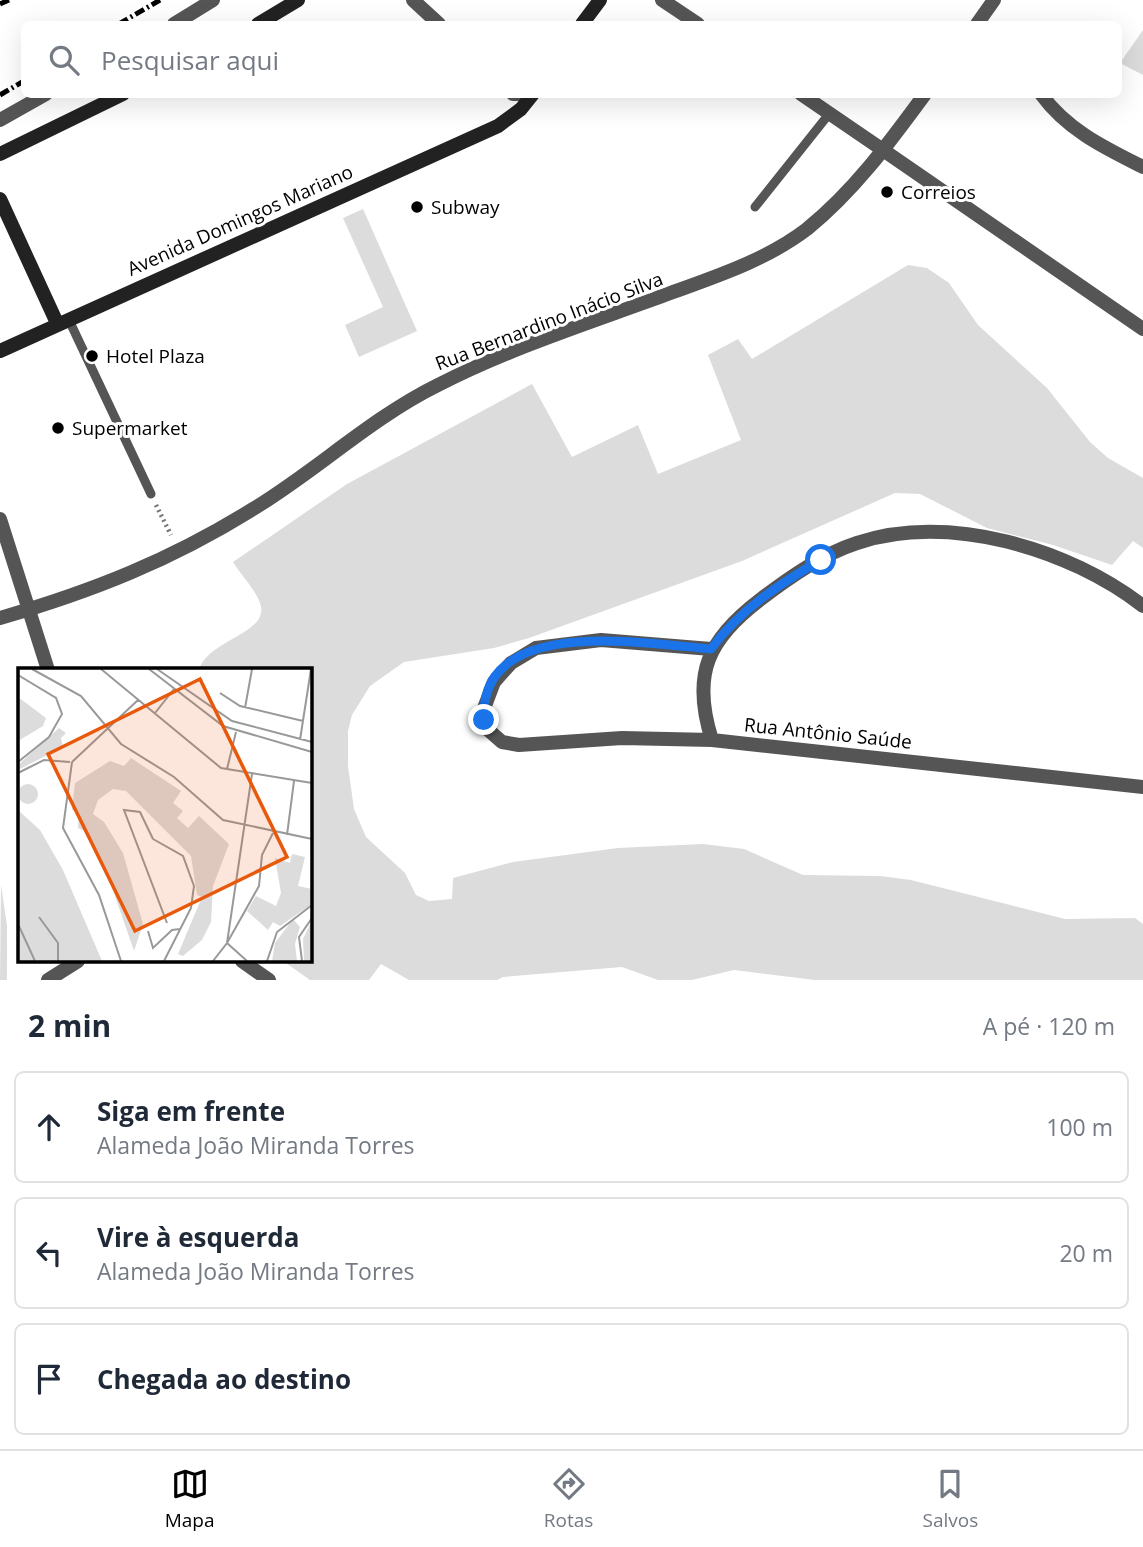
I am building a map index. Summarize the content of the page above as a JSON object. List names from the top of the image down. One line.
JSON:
{"streets":{"main road":["Avenida Domingos Mariano"],"street":["Rua Bernardino Inácio Silva","Rua Antônio Saúde"]},"places":["Correios","Subway","Hotel Plaza","Supermarket"],"page":{"search":"Pesquisar aqui","heading":["2 min","A pé · 120 m"],"list":[["Siga em frente","Alameda João Miranda Torres","100 m"],["Vire à esquerda","Alameda João Miranda Torres","20 m"],"Chegada ao destino"],"nav":["Mapa","Rotas","Salvos"]}}
